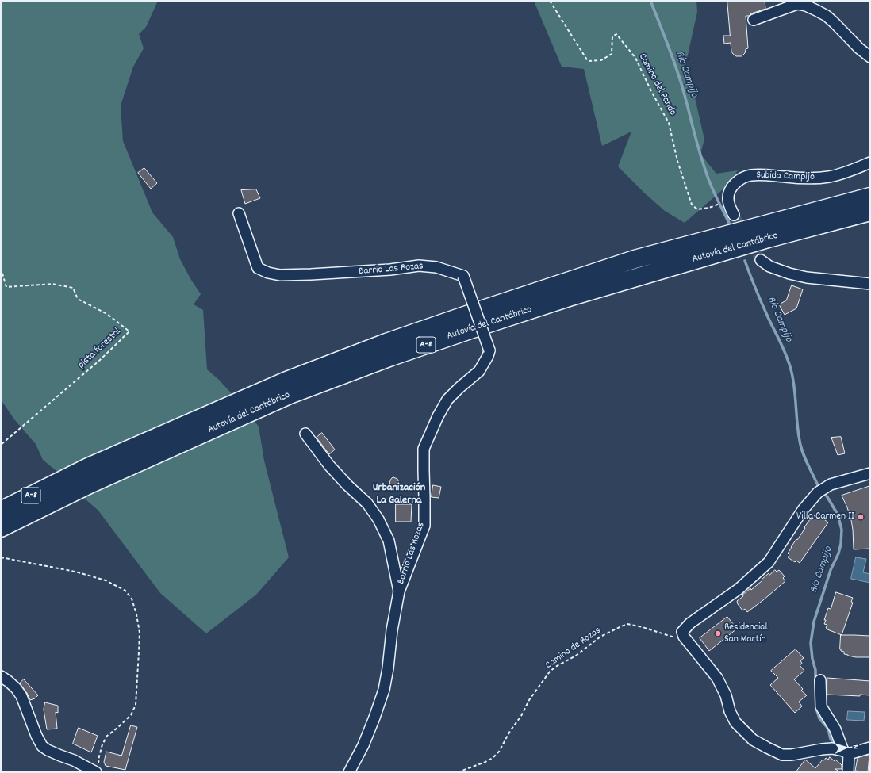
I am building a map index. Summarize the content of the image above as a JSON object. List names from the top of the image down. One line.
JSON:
{"streets":{"highway":["Autovía del Cantábrico","A-8"],"street":["Subida Campijo","Barrio Las Rozas"],"path":["Camino del Pando","pista forestal","Camino de Rozas"]},"crossings":[["Camino del Pando","Subida Campijo"]],"districts":["Urbanización La Galerna"],"water":["Río Campijo"],"places":["Villa Carmen II","Residencial San Martín"],"north":"right"}
